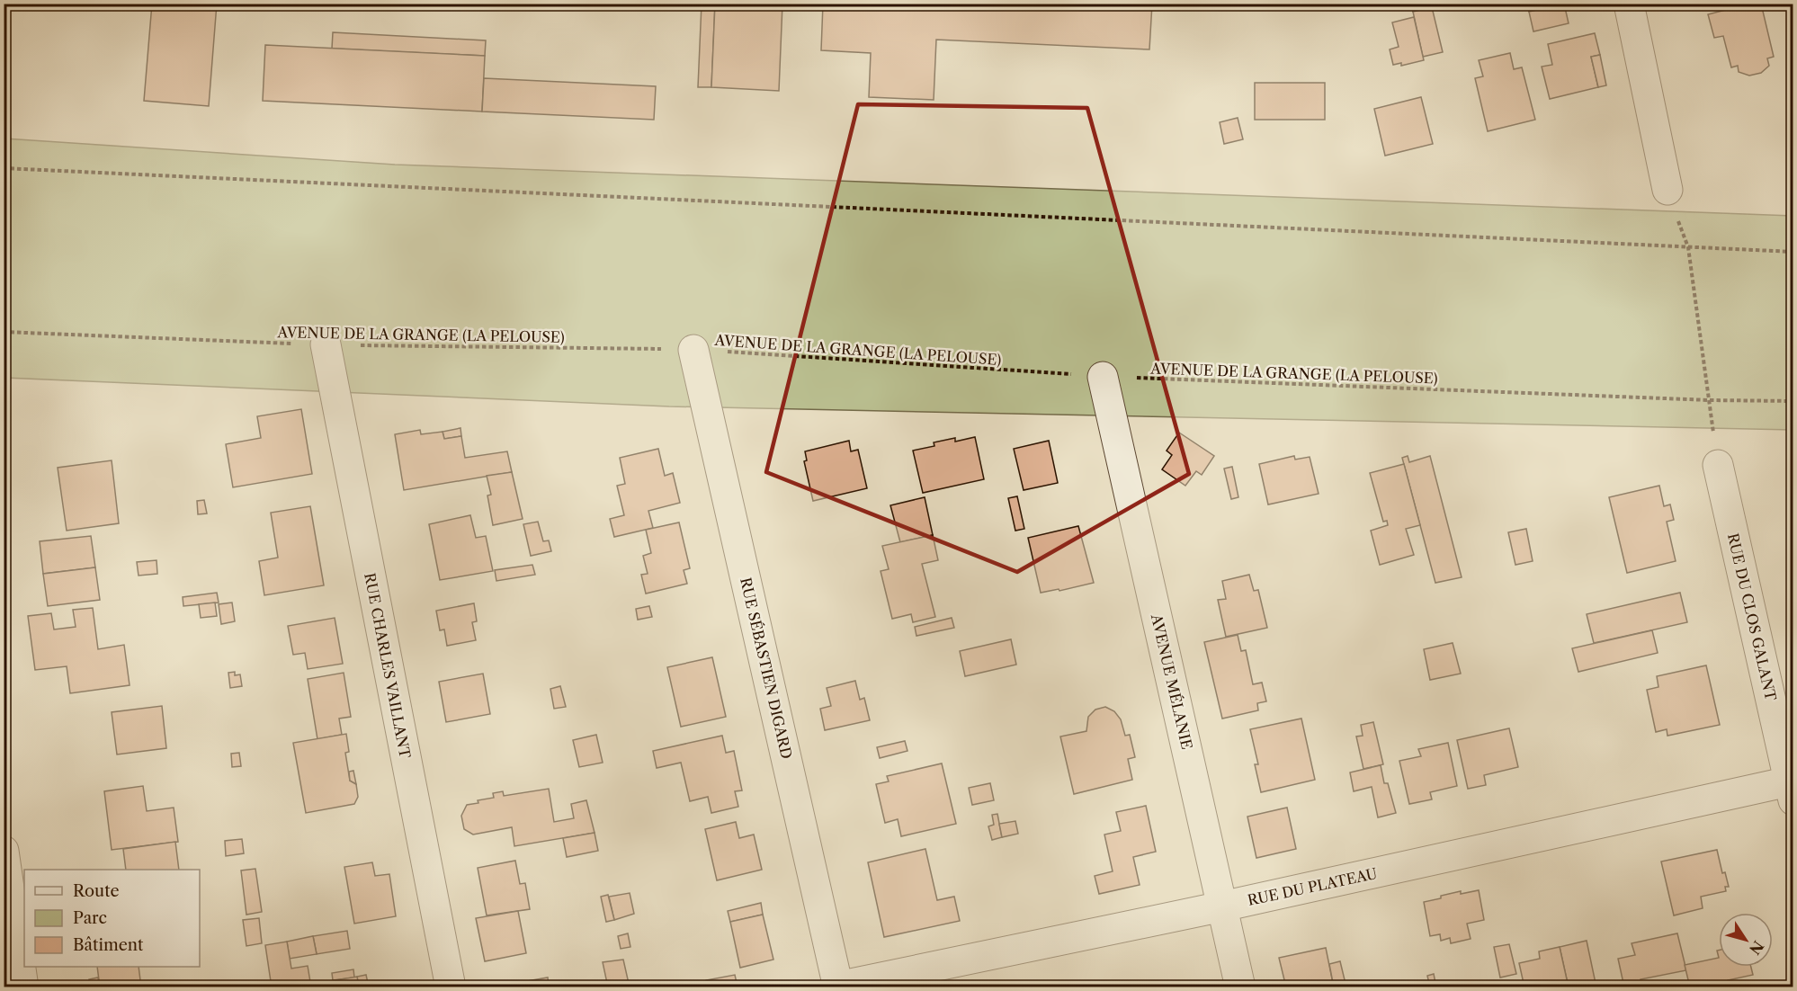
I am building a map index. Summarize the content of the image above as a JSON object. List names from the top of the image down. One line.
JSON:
{"streets":{"street":["RUE DU CLOS GALANT","RUE CHARLES VAILLANT","RUE SÉBASTIEN DIGARD","AVENUE MÉLANIE","RUE DU PLATEAU"],"path":["AVENUE DE LA GRANGE (LA PELOUSE)"]},"crossings":[["AVENUE DE LA GRANGE (LA PELOUSE)","RUE CHARLES VAILLANT"],["AVENUE DE LA GRANGE (LA PELOUSE)","RUE SÉBASTIEN DIGARD"],["AVENUE DE LA GRANGE (LA PELOUSE)","AVENUE MÉLANIE"],["RUE DU CLOS GALANT","RUE DU PLATEAU"],["RUE SÉBASTIEN DIGARD","RUE DU PLATEAU"],["AVENUE MÉLANIE","RUE DU PLATEAU"]],"legend":["Route","Parc","Bâtiment"],"north":"bottom right"}
